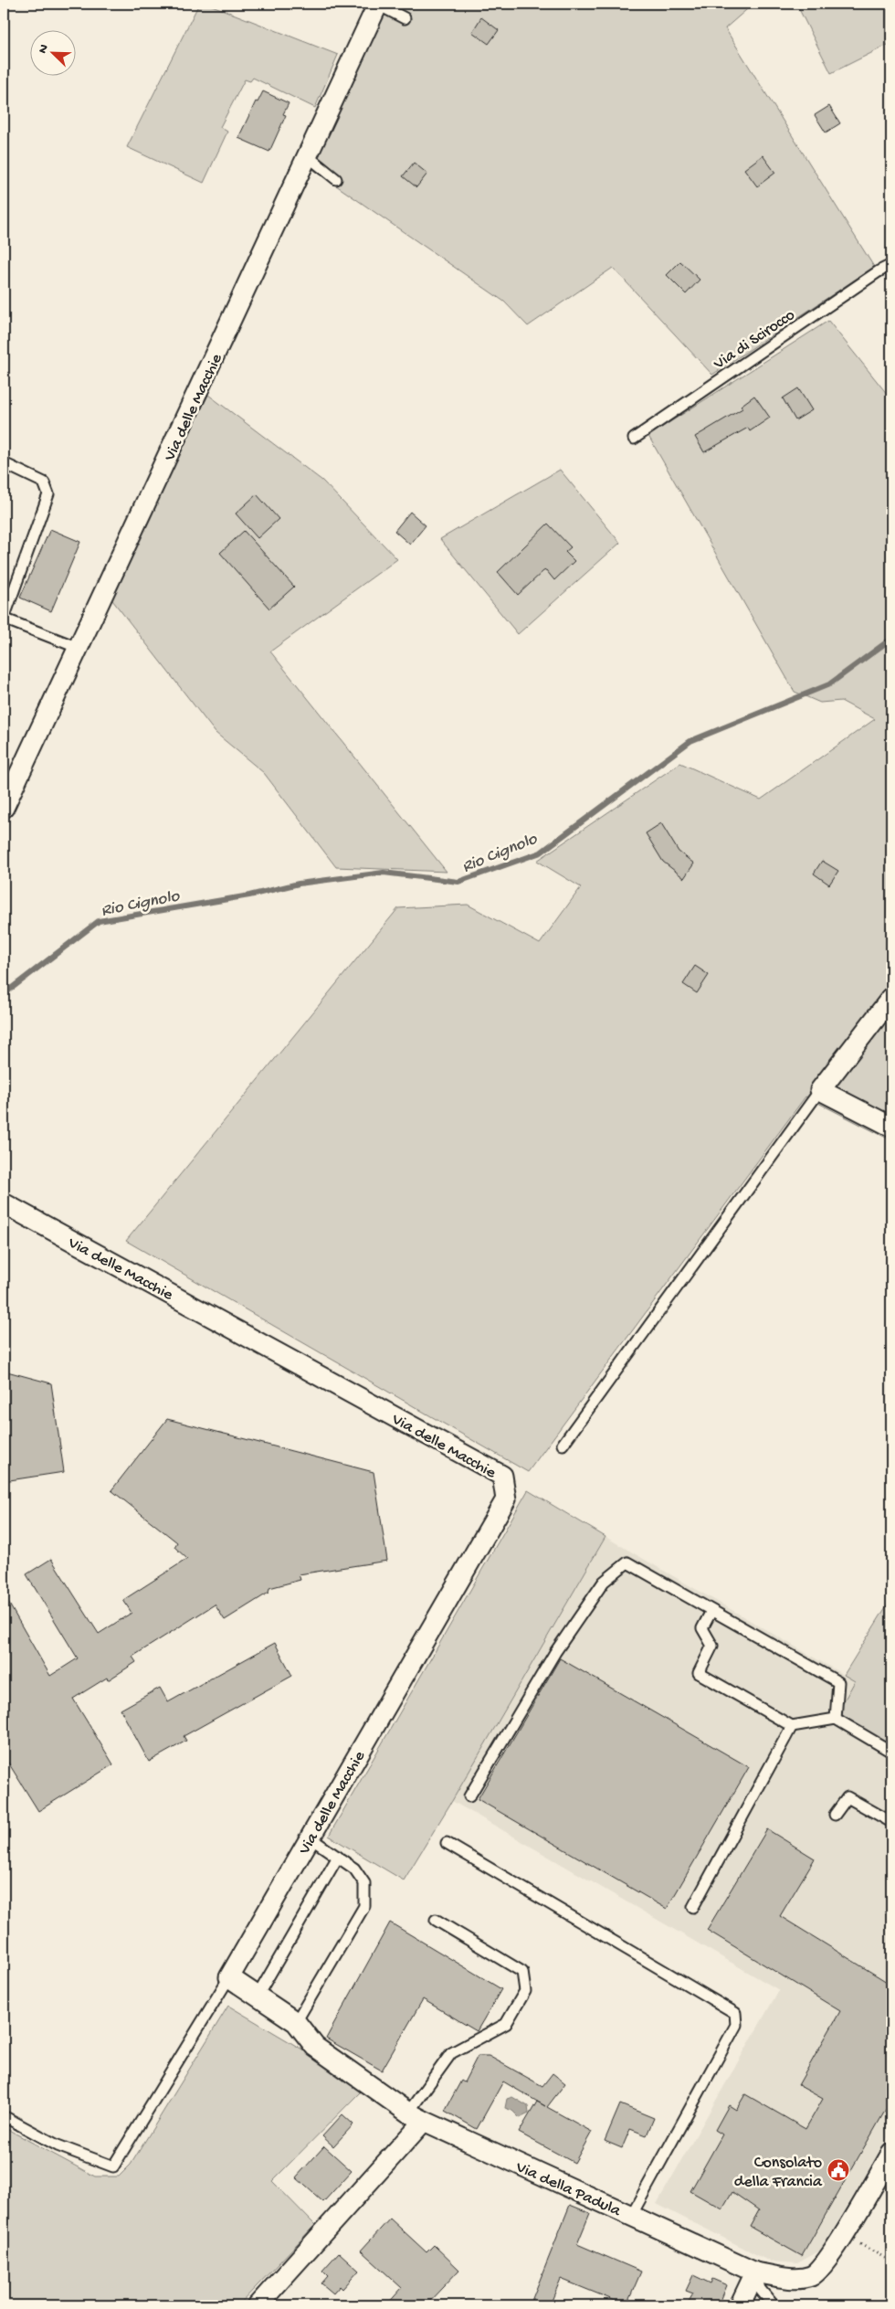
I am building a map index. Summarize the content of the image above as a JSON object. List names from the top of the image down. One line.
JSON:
{"streets":{"street":["Via delle Macchie","Via della Padula"],"lane":["Via di Scirocco"]},"water":["Rio Cignolo"],"places":{"public building":["Consolato della Francia"]},"north":"top left"}
